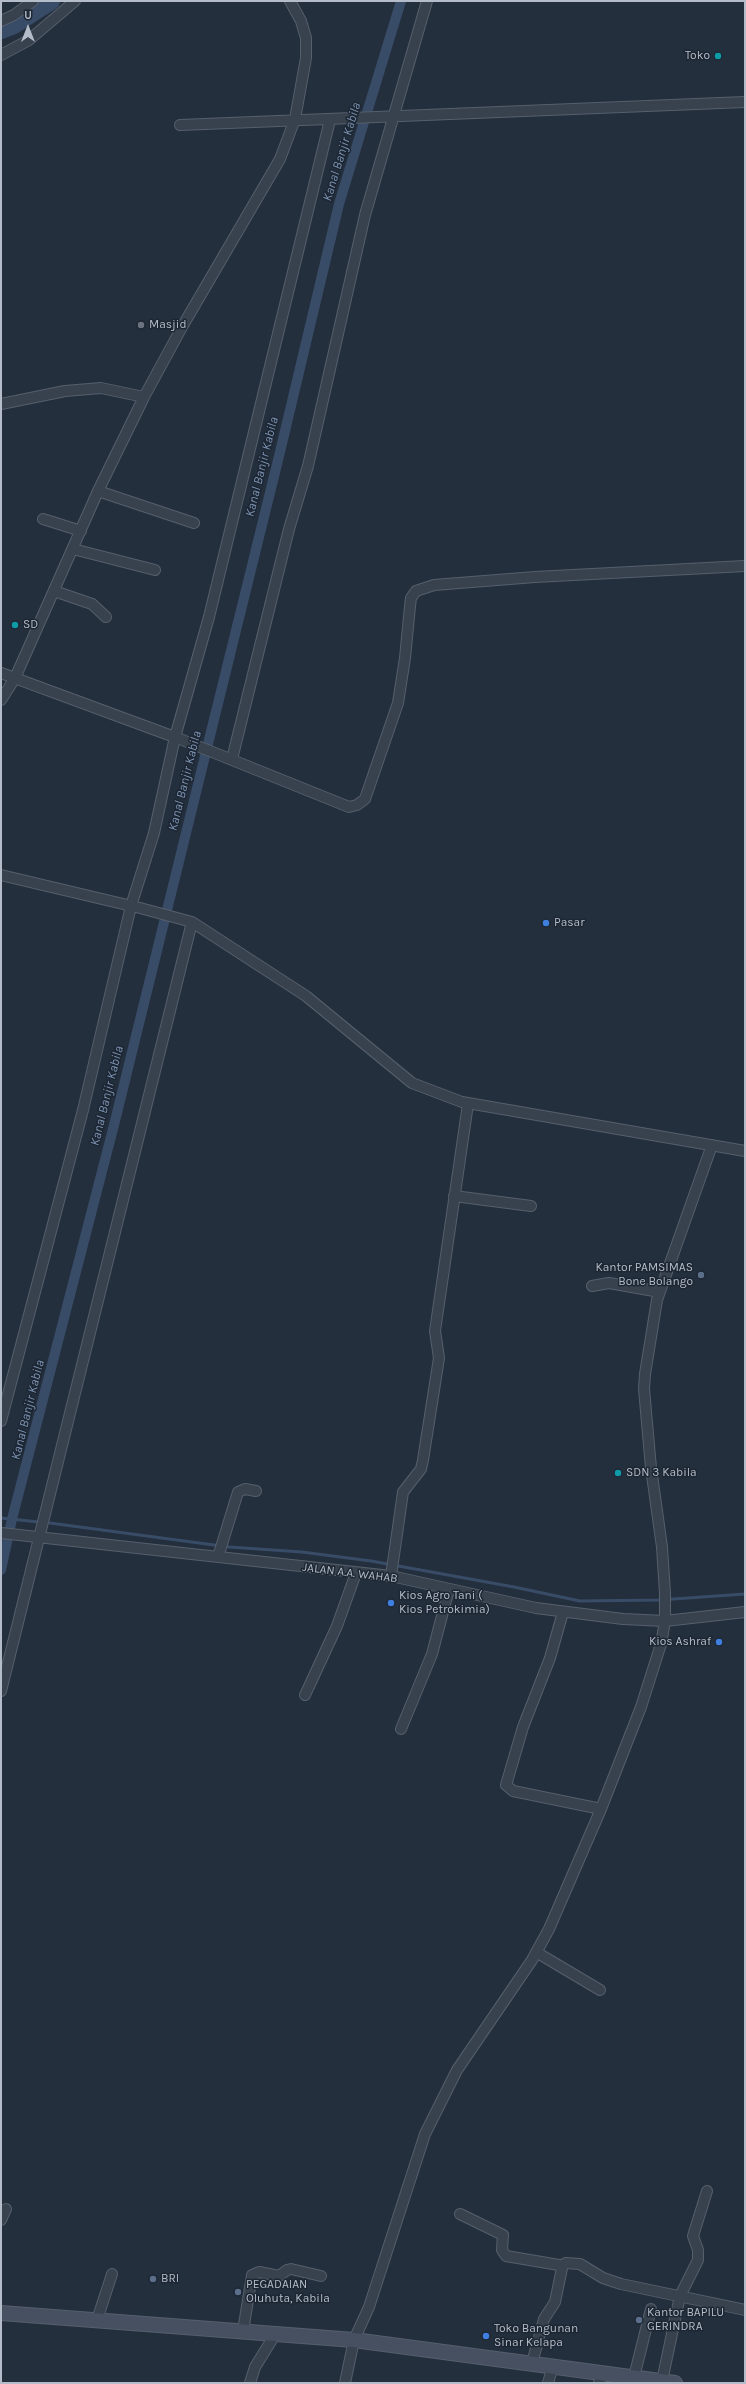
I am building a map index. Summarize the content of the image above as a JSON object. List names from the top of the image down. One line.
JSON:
{"streets":{"street":["JALAN A.A. WAHAB"]},"water":["Kanal Banjir Kabila"],"places":["Toko","Masjid","SD","Pasar","Kantor PAMSIMAS Bone Bolango","SDN 3 Kabila","Kios Agro Tani ( Kios Petrokimia)","Kios Ashraf","BRI","PEGADAIAN Oluhuta, Kabila","Kantor BAPILU GERINDRA","Toko Bangunan Sinar Kelapa"],"north":"top"}
